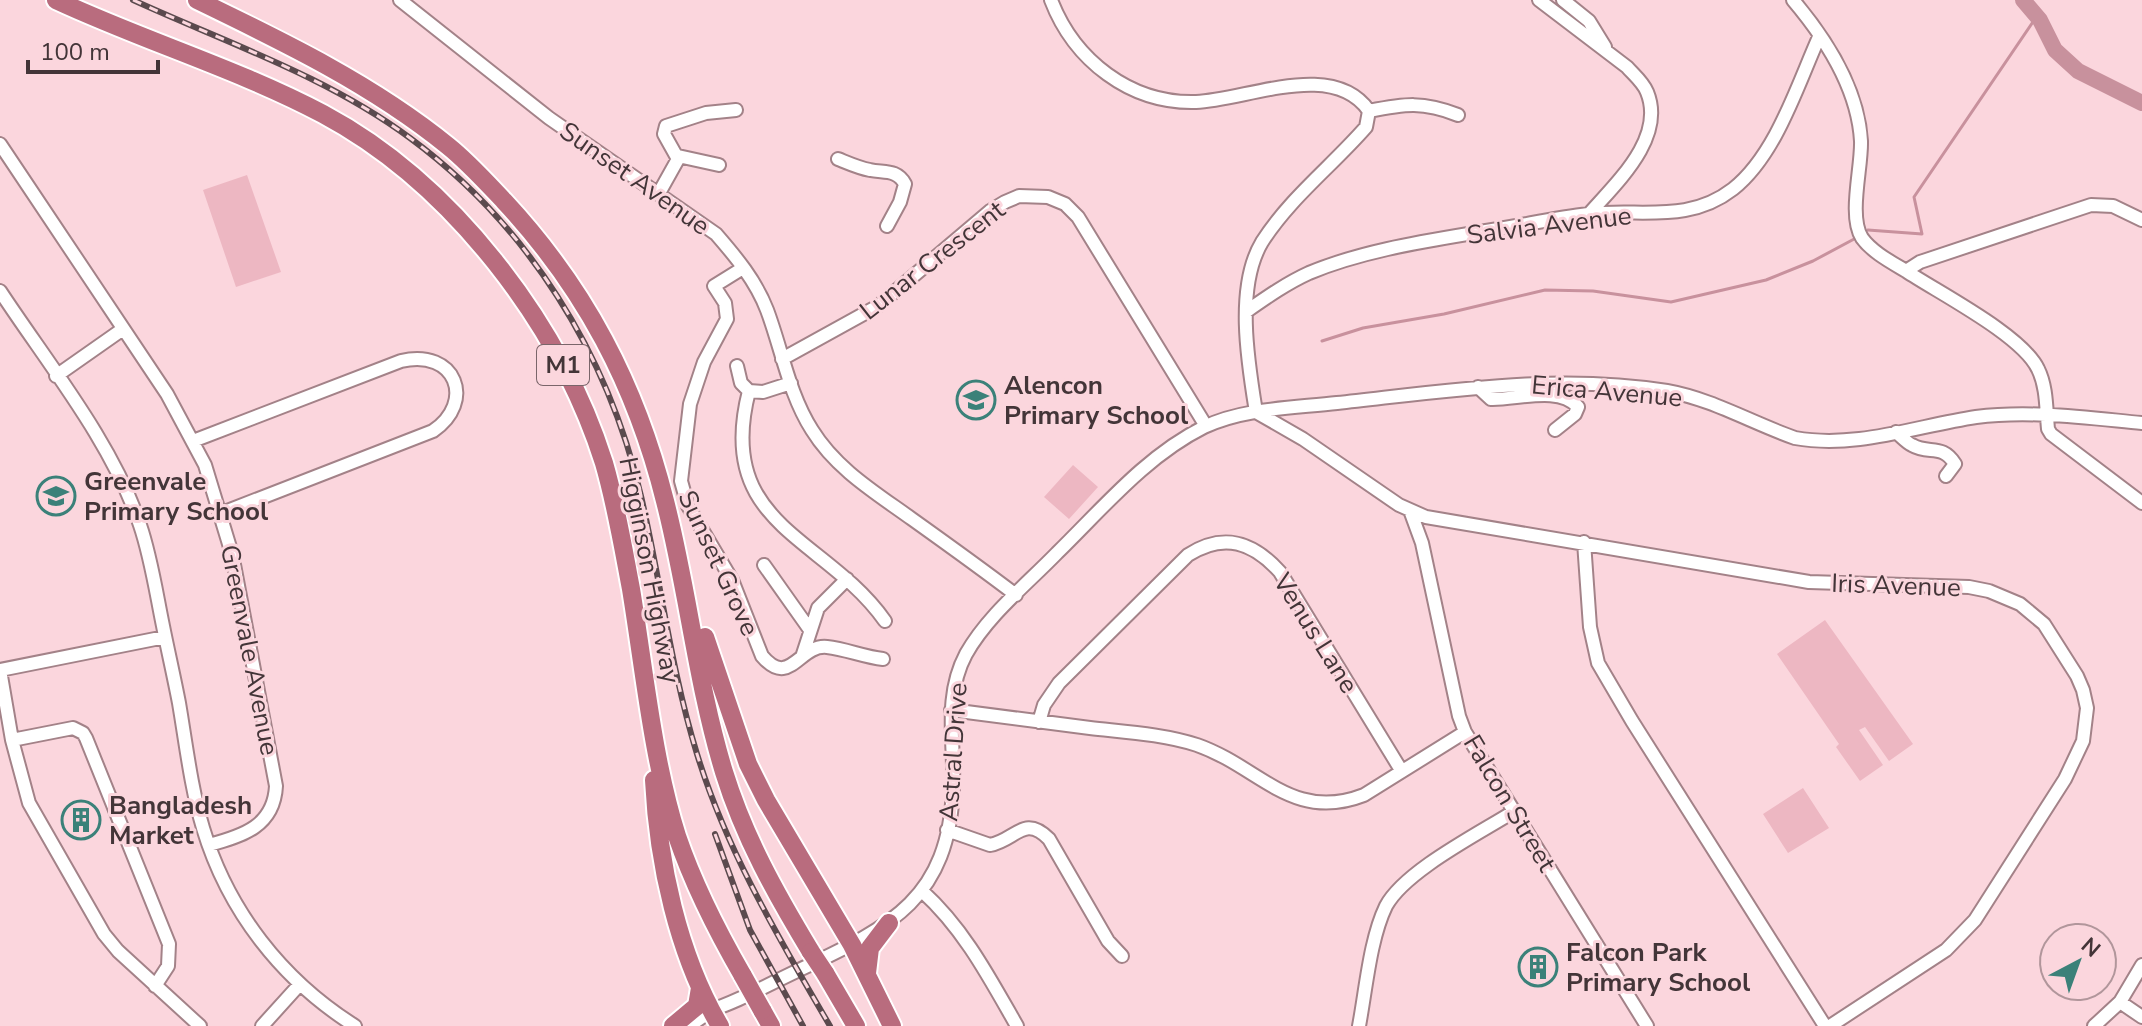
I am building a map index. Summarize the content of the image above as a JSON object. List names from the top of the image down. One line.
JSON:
{"streets":{"highway":["M1","Higginson Highway"],"street":["Sunset Avenue","Salvia Avenue","Lunar Crescent","Erica Avenue","Sunset Grove","Iris Avenue","Venus Lane","Greenvale Avenue","Astral Drive","Falcon Street"]},"crossings":[["Sunset Avenue","Lunar Crescent"],["Sunset Avenue","Sunset Grove"],["Sunset Avenue","Astral Drive"],["Lunar Crescent","Astral Drive"],["Erica Avenue","Iris Avenue"],["Erica Avenue","Astral Drive"],["Iris Avenue","Astral Drive"],["Iris Avenue","Falcon Street"]],"places":{"school or university":["Alencon Primary School","Greenvale Primary School"],"building":["Bangladesh Market","Falcon Park Primary School"]},"scale_bar":"100 m","north":"top right"}
